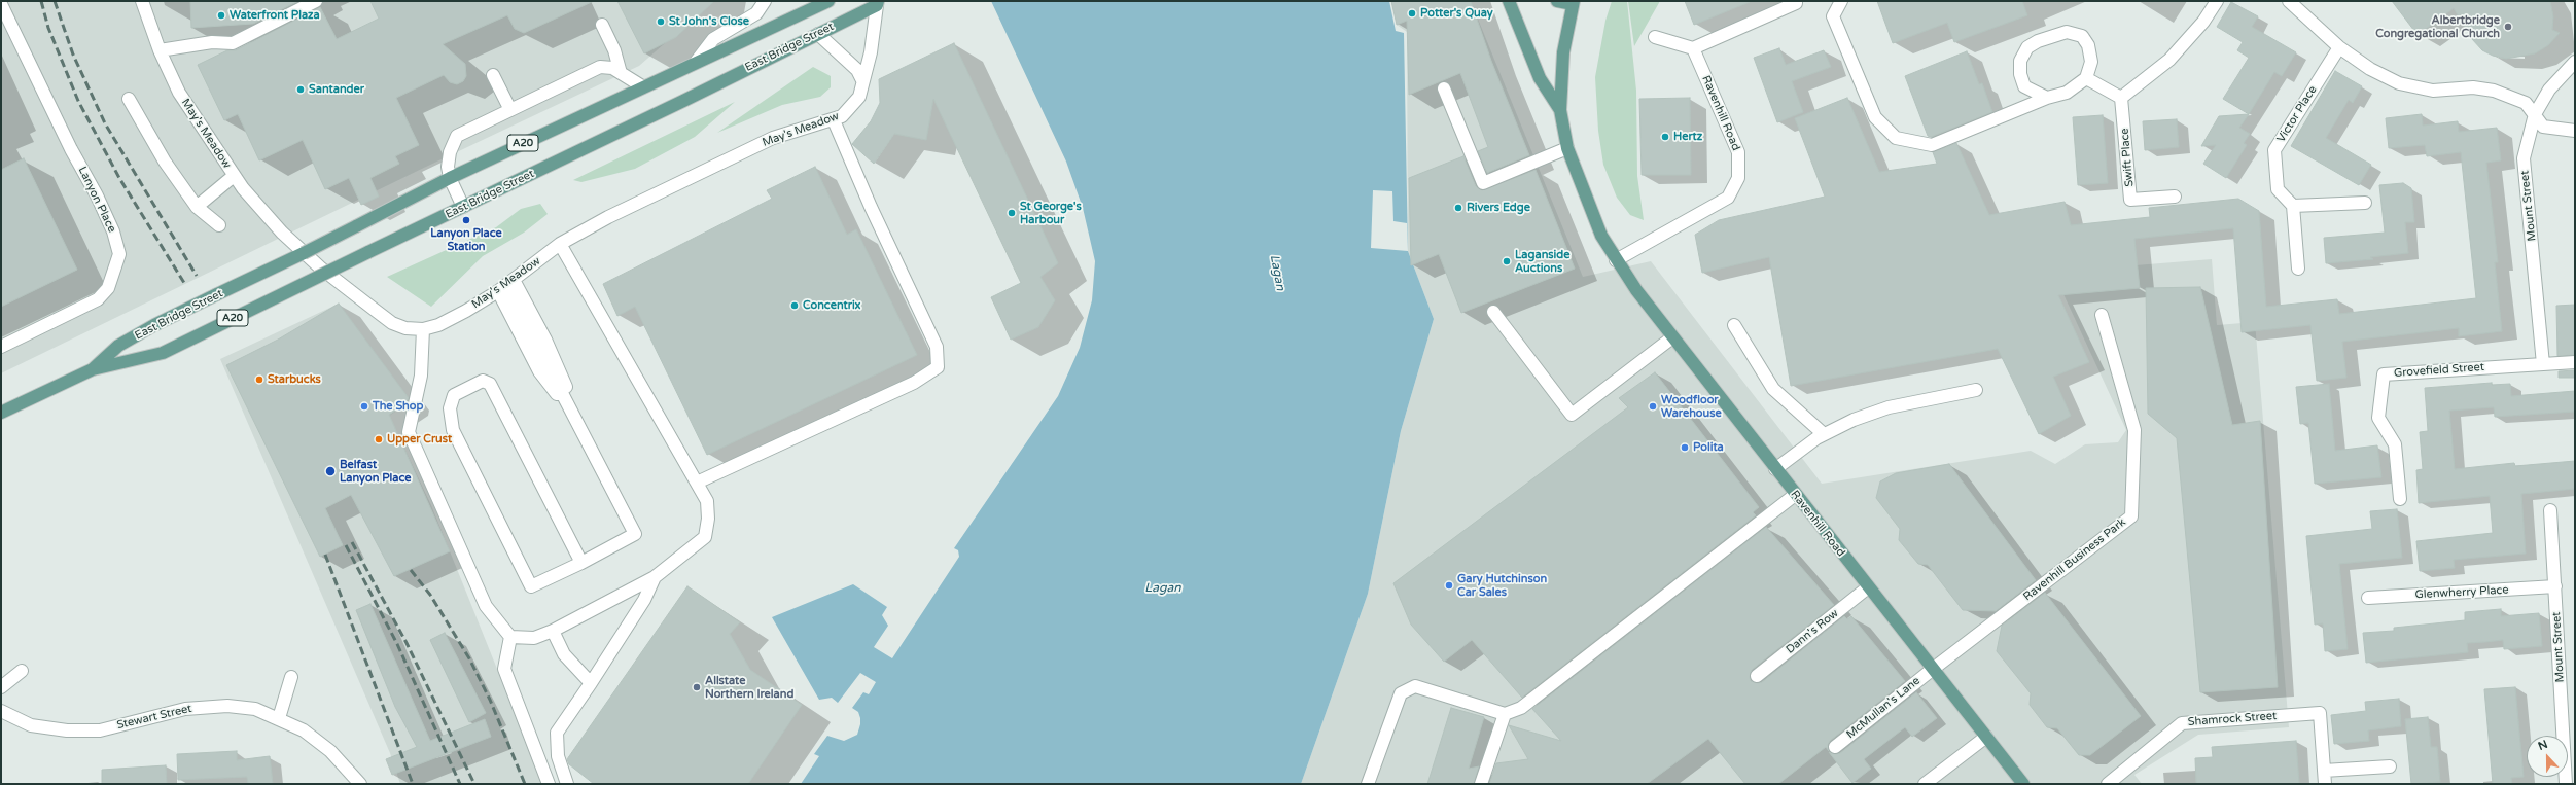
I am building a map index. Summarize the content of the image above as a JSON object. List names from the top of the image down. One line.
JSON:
{"streets":{"main road":["East Bridge Street","Ravenhill Road","A20"],"street":["Victor Place","May's Meadow","Swift Place","Lanyon Place","Mount Street","Grovefield Street","Ravenhill Business Park","Glenwherry Place","Dann's Row","McMullan's Lane","Stewart Street","Shamrock Street"]},"crossings":[["East Bridge Street","May's Meadow"],["Ravenhill Road","Ravenhill Business Park"],["Ravenhill Road","Dann's Row"],["Ravenhill Road","McMullan's Lane"],["Mount Street","Grovefield Street"],["Mount Street","Glenwherry Place"],["Ravenhill Business Park","McMullan's Lane"]],"water":["Lagan"],"places":["Potter's Quay","Waterfront Plaza","St John's Close","Albertbridge Congregational Church","Santander","Hertz","Rivers Edge","St George's Harbour","Lanyon Place Station","Laganside Auctions","Concentrix","Starbucks","The Shop","Woodfloor Warehouse","Upper Crust","Polita","Belfast Lanyon Place","Gary Hutchinson Car Sales","Allstate Northern Ireland"],"north":"top"}
